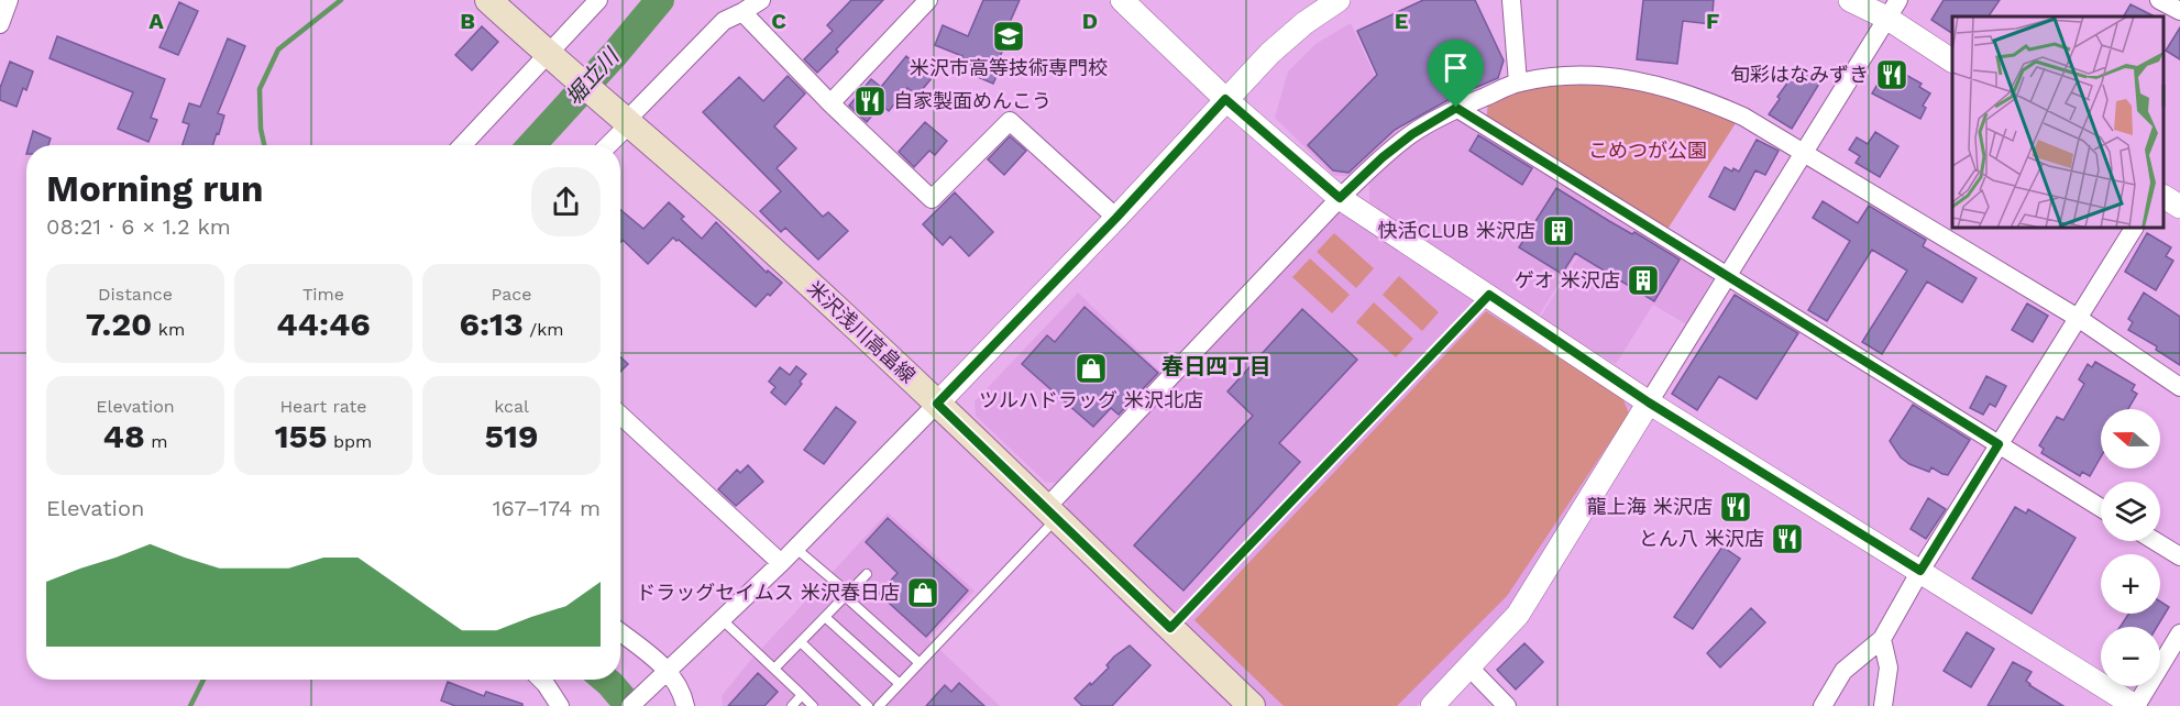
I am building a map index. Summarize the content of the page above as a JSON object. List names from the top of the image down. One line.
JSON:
{"streets":{"main road":["米沢浅川高畠線"]},"districts":["春日四丁目"],"water":["堀立川"],"parks":["こめつが公園"],"places":{"school or university":["米沢市高等技術専門校"],"restaurant":["旬彩はなみずき","自家製面めんこう","龍上海 米沢店","とん八 米沢店"],"building":["快活CLUB 米沢店","ゲオ 米沢店"],"shop":["ツルハドラッグ 米沢北店","ドラッグセイムス 米沢春日店"]},"north":"left","page":{"heading":["Morning run","08:21 · 6 × 1.2 km"],"stats":[["Distance","7.20 km"],["Time","44:46"],["Pace","6:13 /km"],["Elevation","48 m"],["Heart rate","155 bpm"],["kcal","519"]],"map_buttons":["+","−"],"chart":["Elevation","167–174 m"]},"grid":{"columns":["A","B","C","D","E","F"]}}
